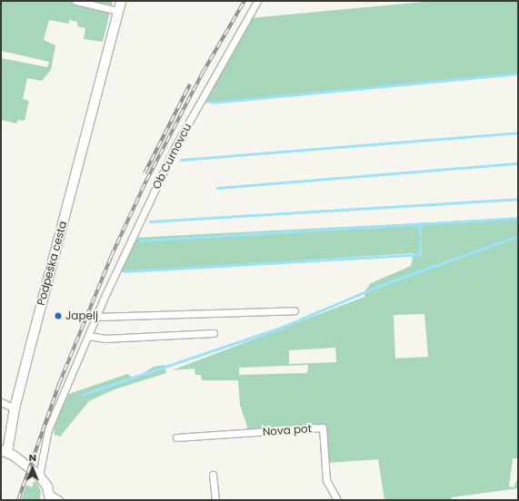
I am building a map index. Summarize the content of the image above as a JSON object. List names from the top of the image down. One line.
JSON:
{"streets":{"main road":["Podpeška cesta"],"street":["Ob Curnovcu","Nova pot"]},"crossings":[["Ob Curnovcu","Podpeška cesta"]],"places":["Japelj"],"north":"top"}
